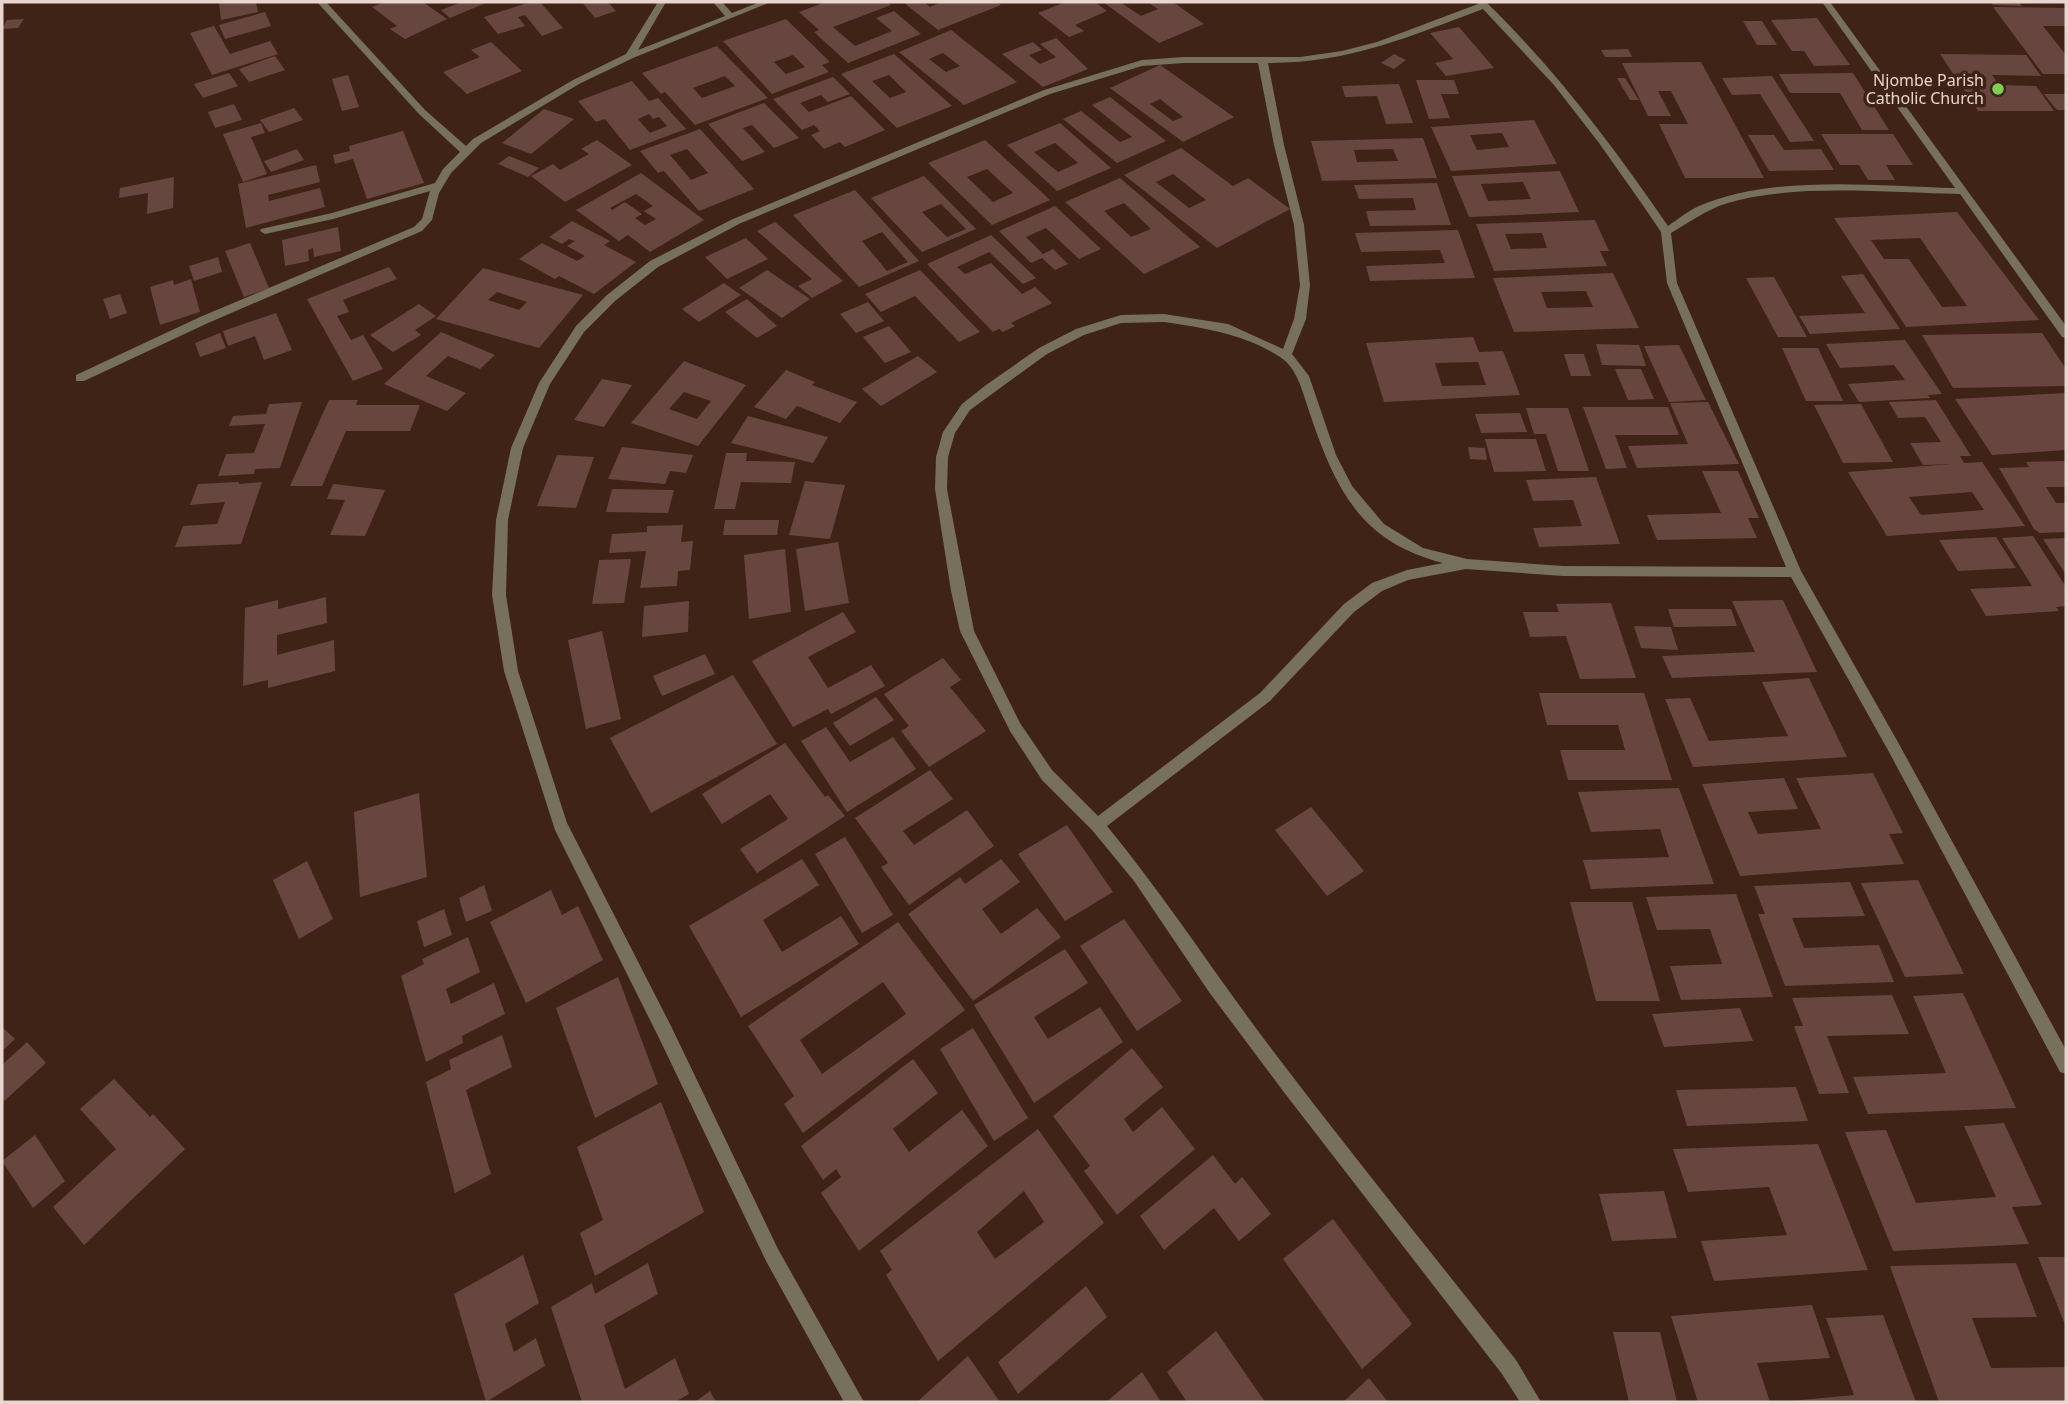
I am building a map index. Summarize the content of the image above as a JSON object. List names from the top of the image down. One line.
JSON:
{"places":["Njombe Parish Catholic Church"]}
